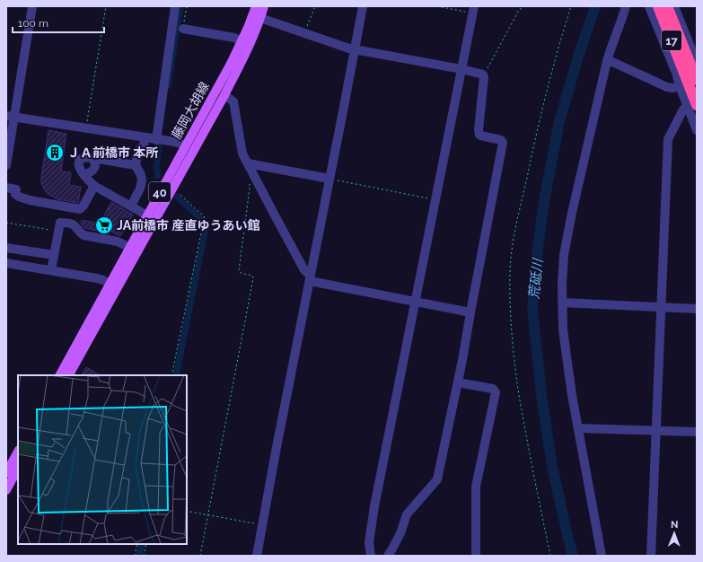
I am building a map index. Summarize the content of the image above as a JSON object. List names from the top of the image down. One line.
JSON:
{"streets":{"highway":["17"],"main road":["藤岡大胡線","40"]},"water":["荒砥川"],"places":{"building":["ＪＡ前橋市 本所"],"supermarket":["JA前橋市 産直ゆうあい館"]},"scale_bar":"100 m","north":"top"}
